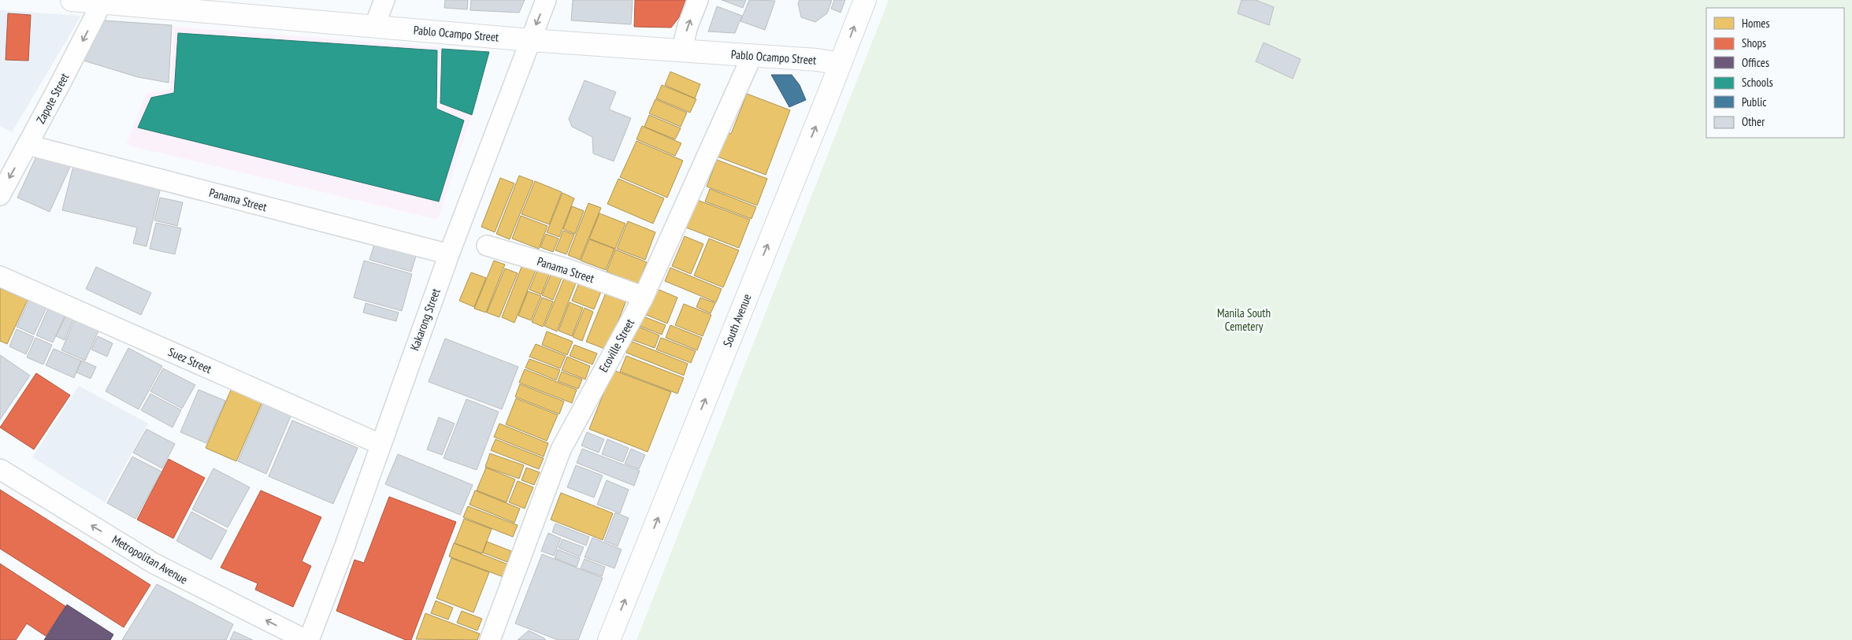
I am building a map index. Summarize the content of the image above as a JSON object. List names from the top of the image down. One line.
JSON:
{"streets":{"main road":["Pablo Ocampo Street","South Avenue"],"street":["Zapote Street","Panama Street","Kakarong Street","Ecoville Street","Suez Street","Metropolitan Avenue"]},"crossings":[["Pablo Ocampo Street","Zapote Street"],["Pablo Ocampo Street","Kakarong Street"],["Pablo Ocampo Street","South Avenue"],["Pablo Ocampo Street","Ecoville Street"],["Zapote Street","Panama Street"],["Panama Street","Kakarong Street"],["Panama Street","Ecoville Street"],["Kakarong Street","Suez Street"]],"one_way":["Zapote Street","South Avenue","Metropolitan Avenue"],"parks":["Manila South Cemetery"],"legend":["Homes","Shops","Offices","Schools","Public","Other"]}
